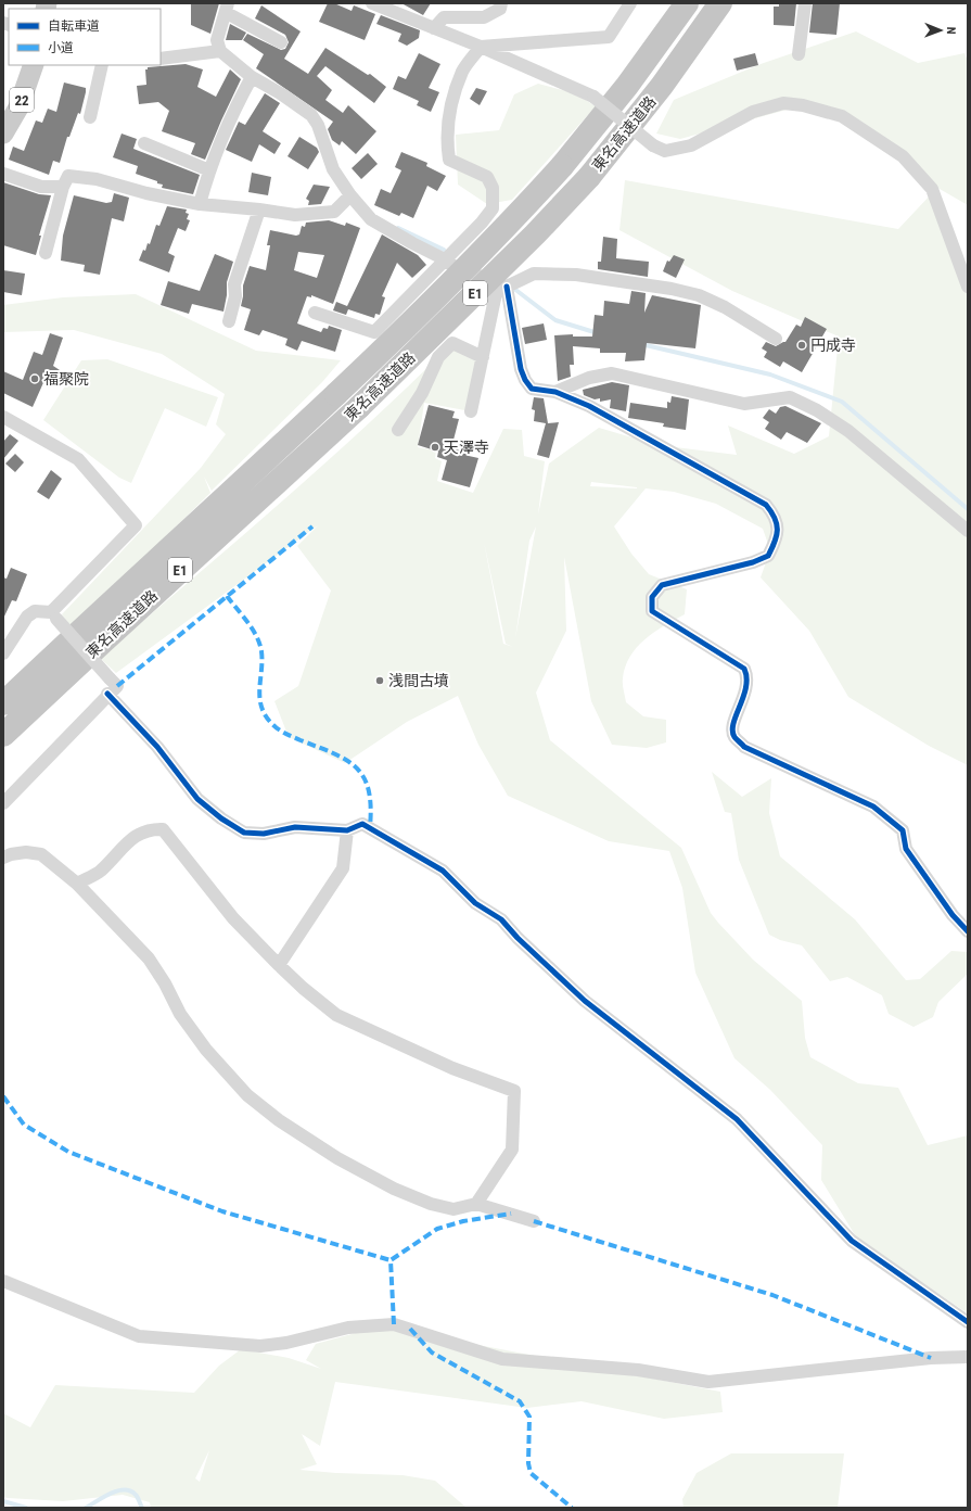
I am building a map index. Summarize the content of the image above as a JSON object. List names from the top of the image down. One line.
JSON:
{"streets":{"highway":["東名高速道路","E1"],"main road":["22"]},"places":["円成寺","福聚院","天澤寺","浅間古墳"],"legend":["自転車道","小道"],"north":"right"}
